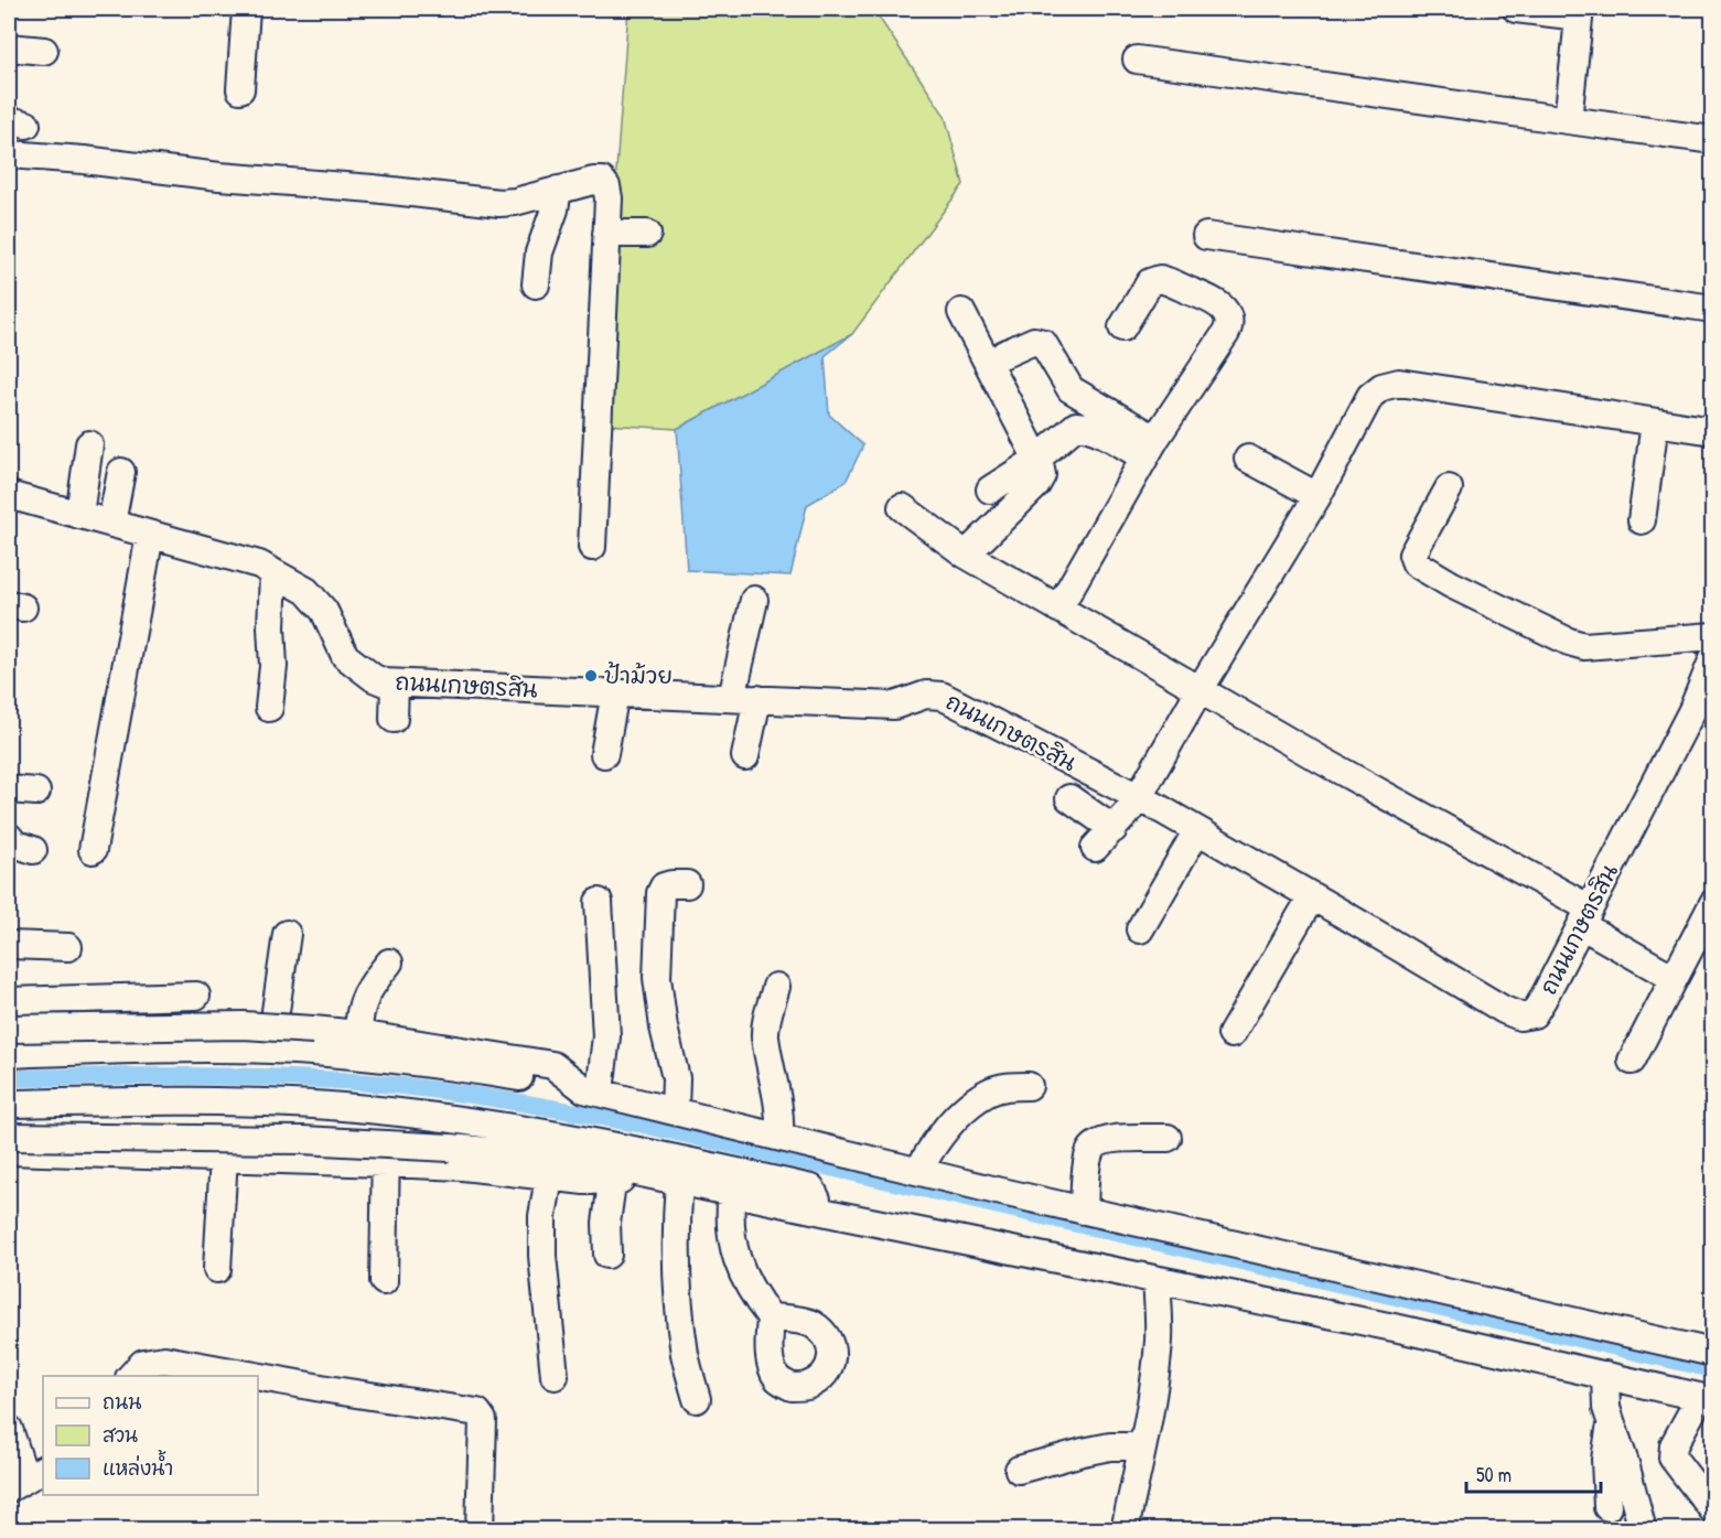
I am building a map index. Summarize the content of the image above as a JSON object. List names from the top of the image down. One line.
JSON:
{"streets":{"street":["ถนนเกษตรสิน"]},"places":["ป้าม้วย"],"legend":["ถนน","สวน","แหล่งน้ำ"],"scale_bar":"50 m"}
